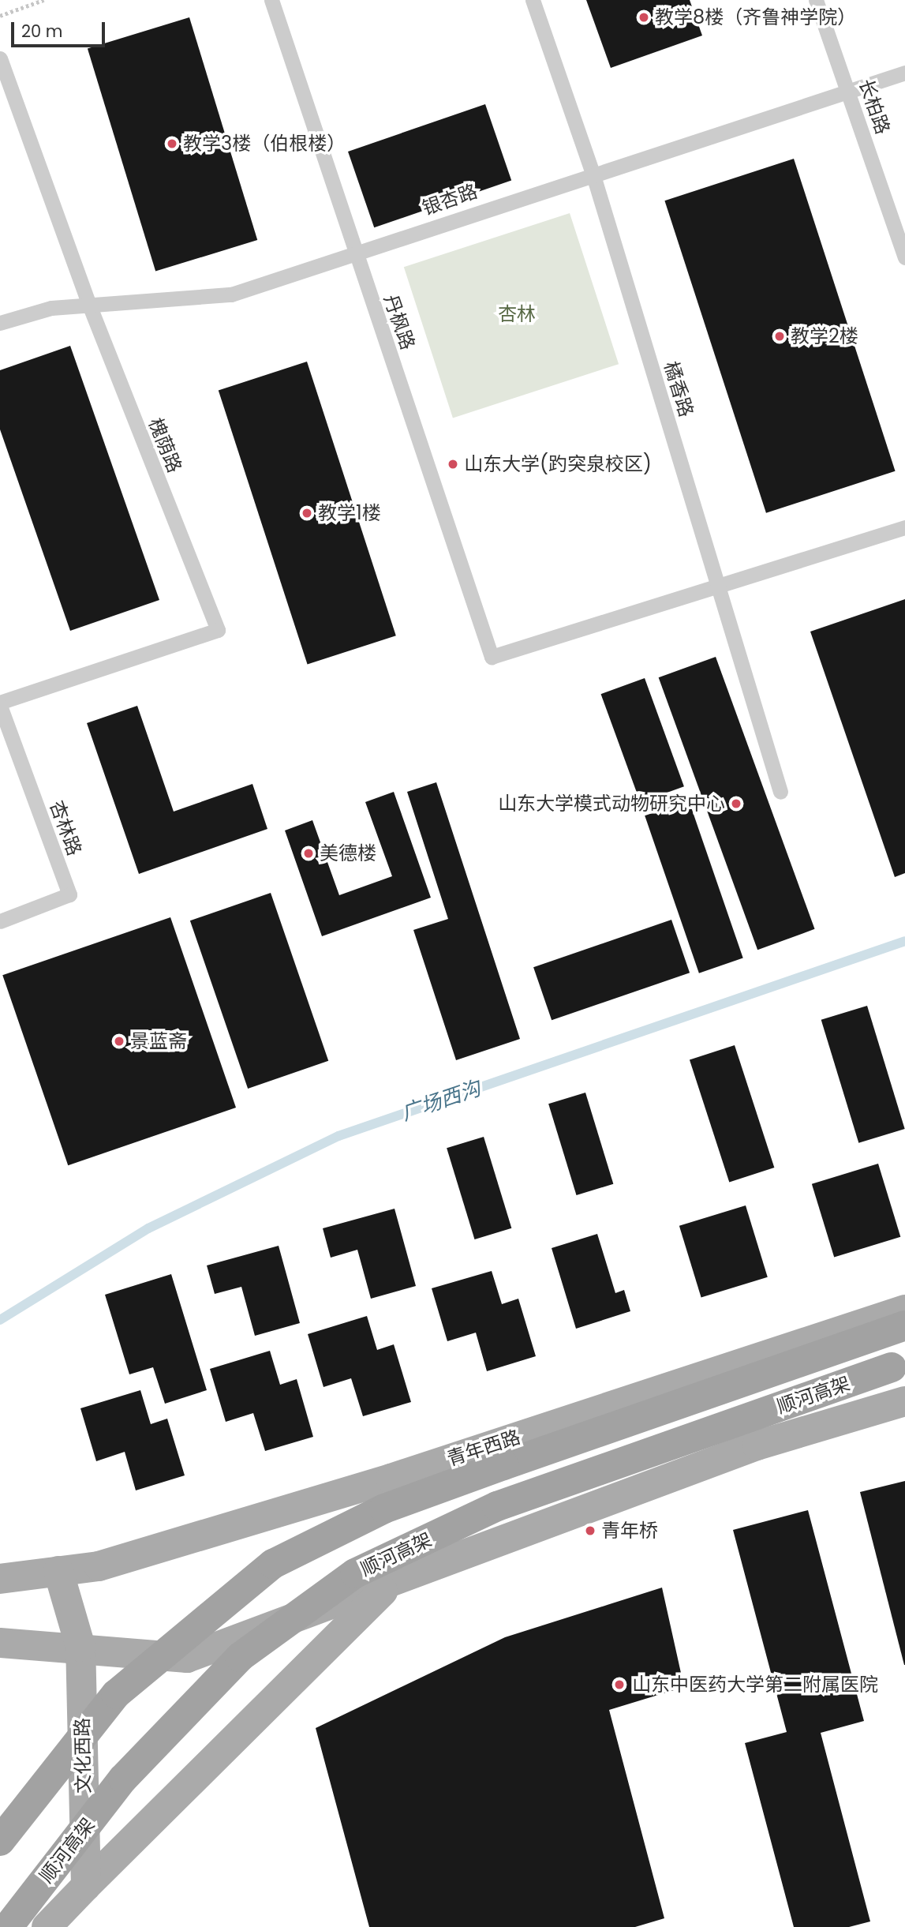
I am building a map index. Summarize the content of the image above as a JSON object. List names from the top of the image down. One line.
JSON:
{"streets":{"highway":["顺河高架"],"main road":["青年西路","文化西路"],"lane":["长柏路","银杏路","丹枫路","橘香路","槐荫路","杏林路"]},"crossings":[["长柏路","银杏路"],["银杏路","丹枫路"],["银杏路","橘香路"],["银杏路","槐荫路"],["丹枫路","橘香路"],["槐荫路","杏林路"],["青年西路","文化西路"]],"water":["广场西沟"],"parks":["杏林"],"places":["教学8楼（齐鲁神学院）","教学3楼（伯根楼）","教学2楼","山东大学(趵突泉校区)","教学1楼","山东大学模式动物研究中心","美德楼","景蓝斋","青年桥","山东中医药大学第二附属医院"],"scale_bar":"20 m"}
